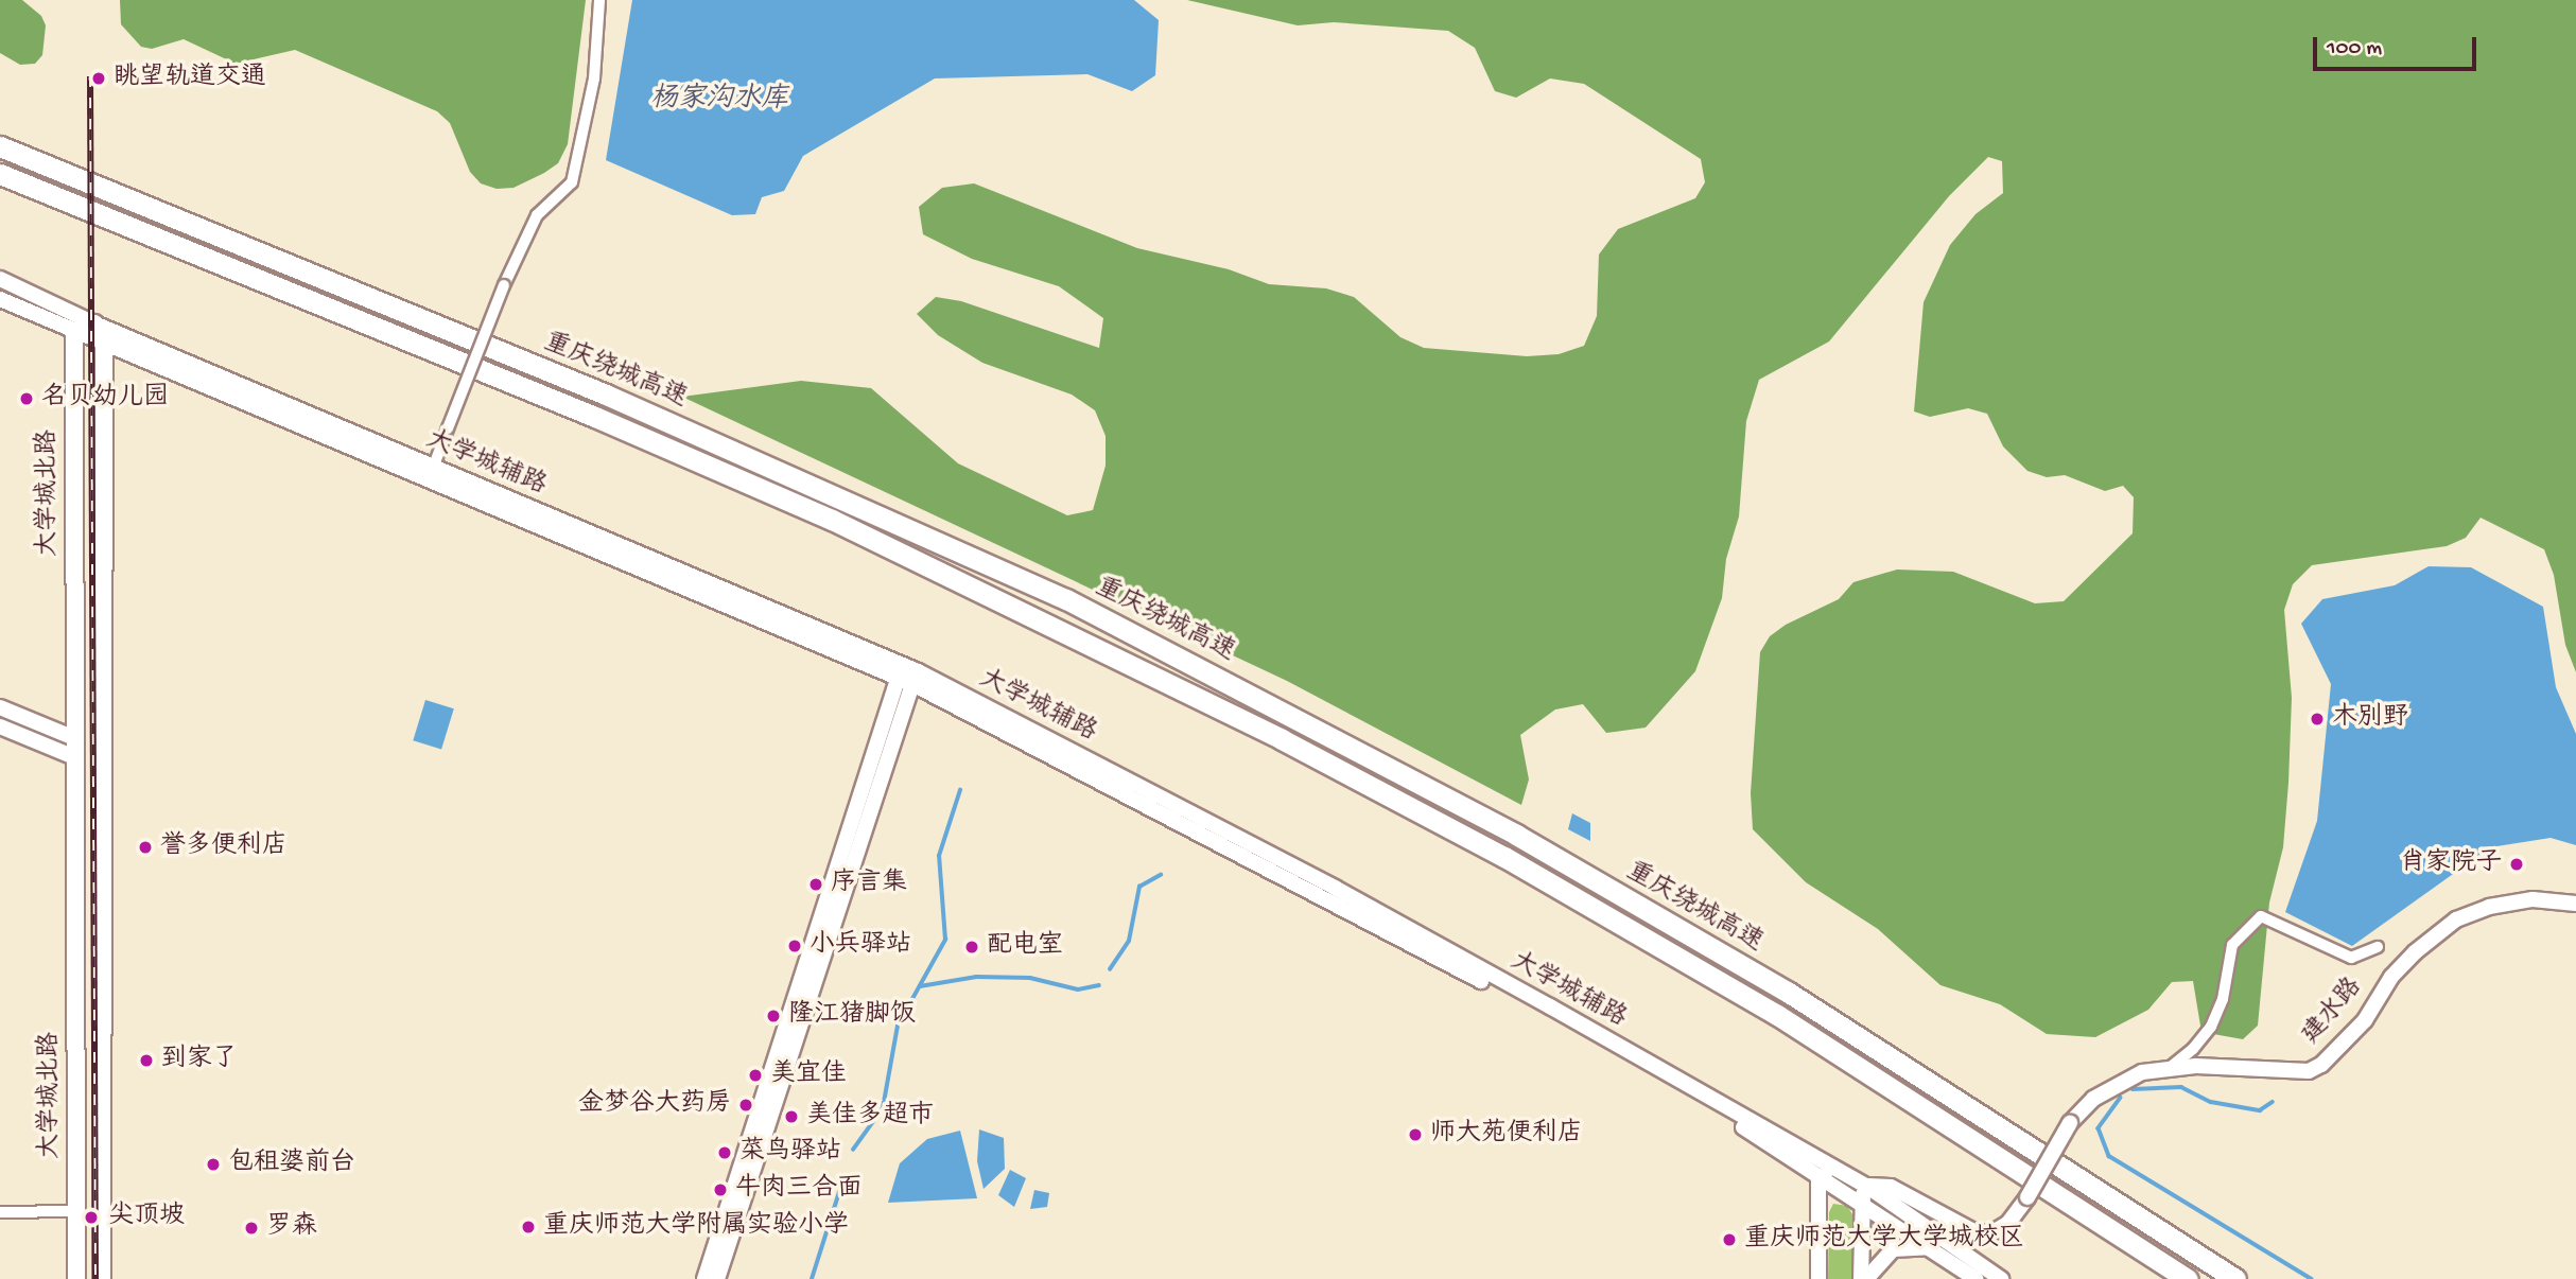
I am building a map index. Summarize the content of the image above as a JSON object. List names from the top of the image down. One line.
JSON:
{"streets":{"highway":["重庆绕城高速"],"main road":["大学城北路"],"street":["大学城辅路","建水路"]},"crossings":[["大学城辅路","大学城北路"],["大学城辅路","建水路"]],"water":["杨家沟水库"],"places":["眺望轨道交通","名贝幼儿园","木别野","誉多便利店","肖家院子","序言集","小兵驿站","配电室","隆江猪脚饭","到家了","美宜佳","金梦谷大药房","美佳多超市","师大苑便利店","菜鸟驿站","包租婆前台","牛肉三合面","尖顶坡","重庆师范大学附属实验小学","罗森","重庆师范大学大学城校区"],"scale_bar":"100 m"}
